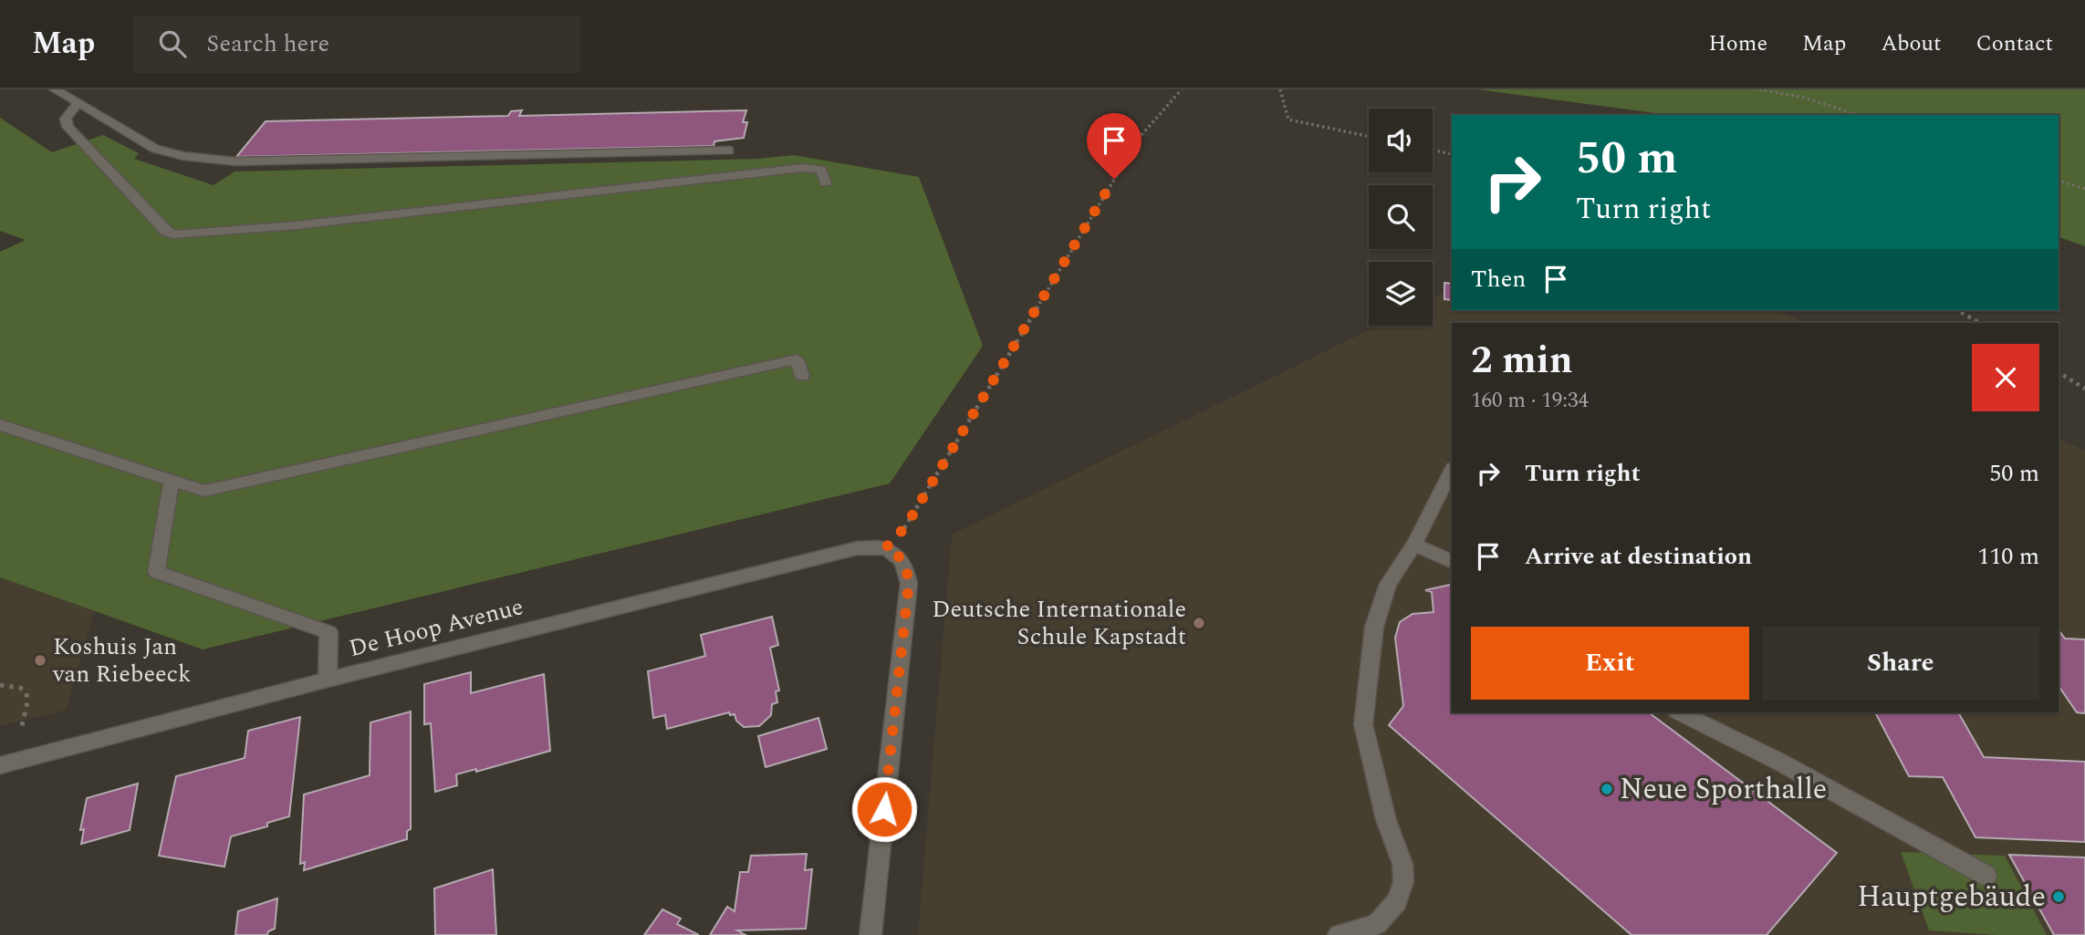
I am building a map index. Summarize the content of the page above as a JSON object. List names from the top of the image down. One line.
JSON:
{"streets":{"street":["De Hoop Avenue"]},"places":["Deutsche Internationale Schule Kapstadt","Koshuis Jan van Riebeeck","Neue Sporthalle","Hauptgebäude"],"page":{"header":"Map","search":"Search here","nav":["Home","Map","About","Contact"],"turn":["50 m","Turn right"],"then":"Then","heading":["2 min","160 m · 19:34"],"list":[{"name":"Turn right","value":"50 m"},{"name":"Arrive at destination","value":"110 m"}],"buttons":["Exit","Share"]}}
